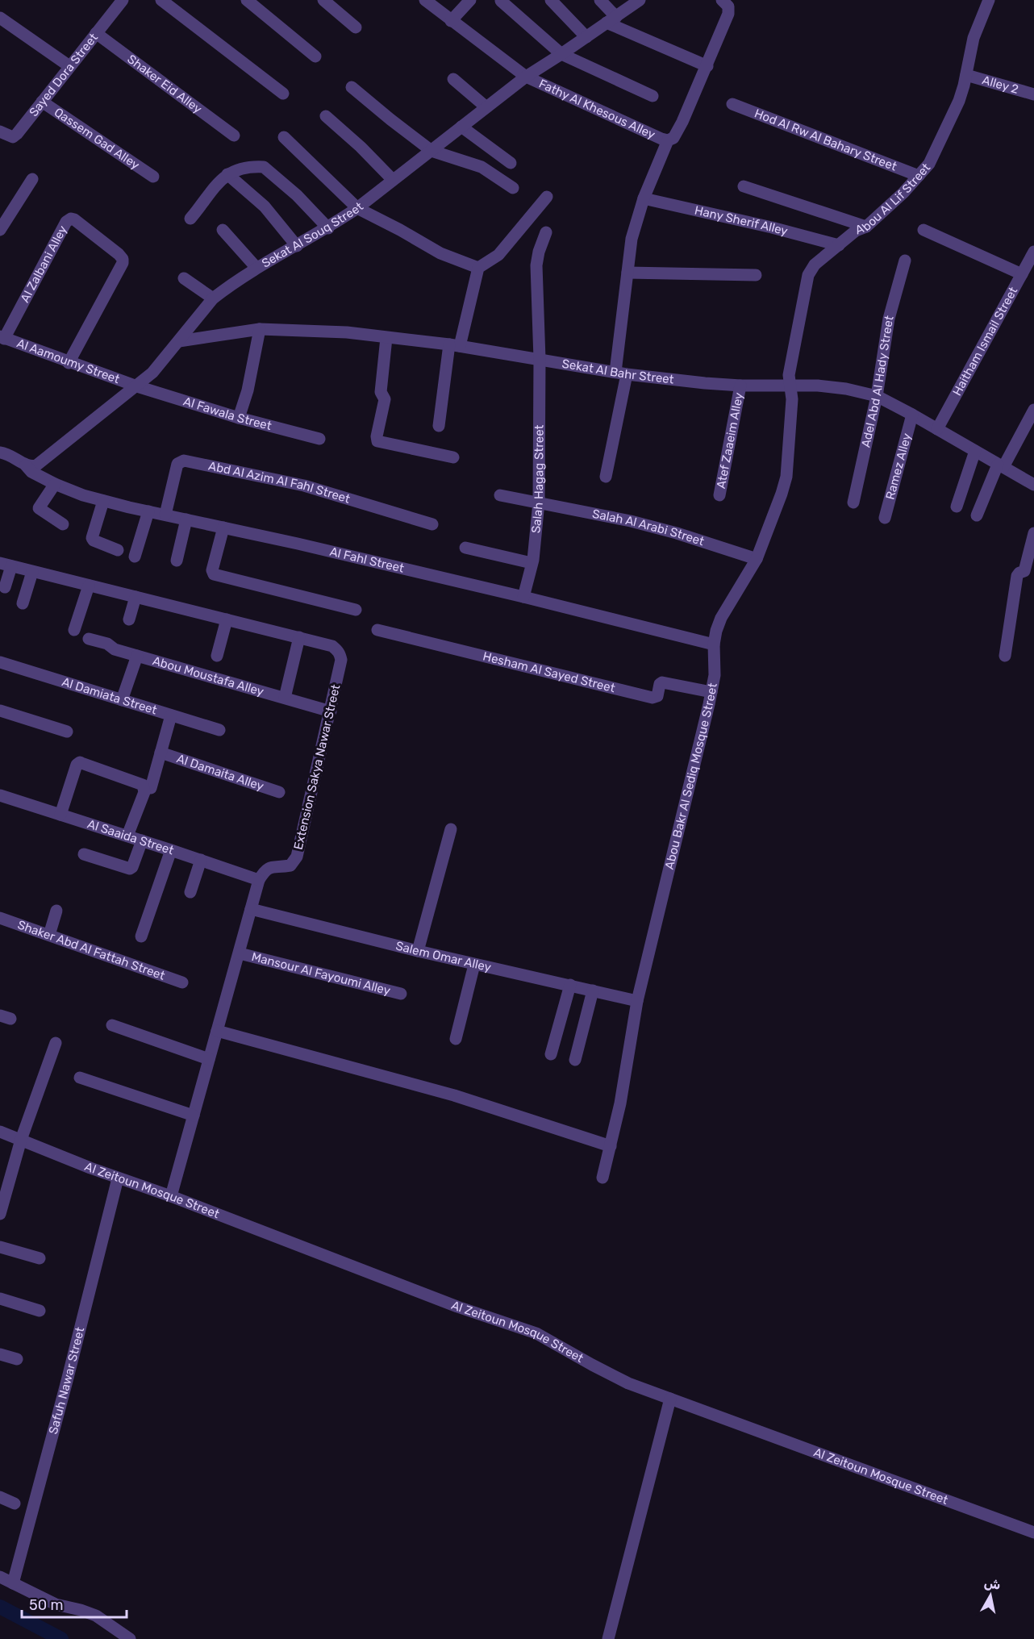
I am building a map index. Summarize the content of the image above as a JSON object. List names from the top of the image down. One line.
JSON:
{"streets":{"street":["Sayed Dora Street","Shaker Eid Alley","Alley 2","Fathy Al Khesous Alley","Qassem Gad Alley","Hod Al Rw Al Bahary Street","Abou Al Lif Street","Hany Sherif Alley","Sekat Al Souq Street","Al Zalbani Alley","Haitham Ismail Street","Al Aamoumy Street","Sekat Al Bahr Street","Adel Abd Al Hady Street","Al Fawala Street","Atef Zaaeim Alley","Ramez Alley","Salah Hagag Street","Abd Al Azim Al Fahl Street","Salah Al Arabi Street","Al Fahl Street","Hesham Al Sayed Street","Abou Moustafa Alley","Al Damiata Street","Extension Sakya Nawar Street","Al Damaita Alley","Abou Bakr Al Sediq Mosque Street","Al Saaida Street","Shaker Abd Al Fattah Street","Salem Omar Alley","Mansour Al Fayoumi Alley","Al Zeitoun Mosque Street","Safuh Nawar Street"]},"crossings":[["Sayed Dora Street","Shaker Eid Alley"],["Sayed Dora Street","Qassem Gad Alley"],["Alley 2","Abou Al Lif Street"],["Fathy Al Khesous Alley","Sekat Al Souq Street"],["Hod Al Rw Al Bahary Street","Abou Al Lif Street"],["Abou Al Lif Street","Hany Sherif Alley"],["Abou Al Lif Street","Sekat Al Bahr Street"],["Abou Al Lif Street","Abou Bakr Al Sediq Mosque Street"],["Sekat Al Souq Street","Al Aamoumy Street"],["Sekat Al Souq Street","Sekat Al Bahr Street"],["Sekat Al Souq Street","Al Fawala Street"],["Sekat Al Souq Street","Al Fahl Street"],["Al Zalbani Alley","Al Aamoumy Street"],["Haitham Ismail Street","Sekat Al Bahr Street"],["Al Aamoumy Street","Al Fawala Street"],["Sekat Al Bahr Street","Adel Abd Al Hady Street"],["Sekat Al Bahr Street","Atef Zaaeim Alley"],["Sekat Al Bahr Street","Ramez Alley"],["Sekat Al Bahr Street","Salah Hagag Street"],["Sekat Al Bahr Street","Abou Bakr Al Sediq Mosque Street"],["Salah Hagag Street","Salah Al Arabi Street"],["Salah Hagag Street","Al Fahl Street"],["Abd Al Azim Al Fahl Street","Al Fahl Street"],["Salah Al Arabi Street","Abou Bakr Al Sediq Mosque Street"],["Al Fahl Street","Abou Bakr Al Sediq Mosque Street"],["Hesham Al Sayed Street","Abou Bakr Al Sediq Mosque Street"],["Abou Moustafa Alley","Extension Sakya Nawar Street"],["Extension Sakya Nawar Street","Al Saaida Street"],["Abou Bakr Al Sediq Mosque Street","Salem Omar Alley"],["Al Zeitoun Mosque Street","Safuh Nawar Street"]],"scale_bar":"50 m","north":"top"}
